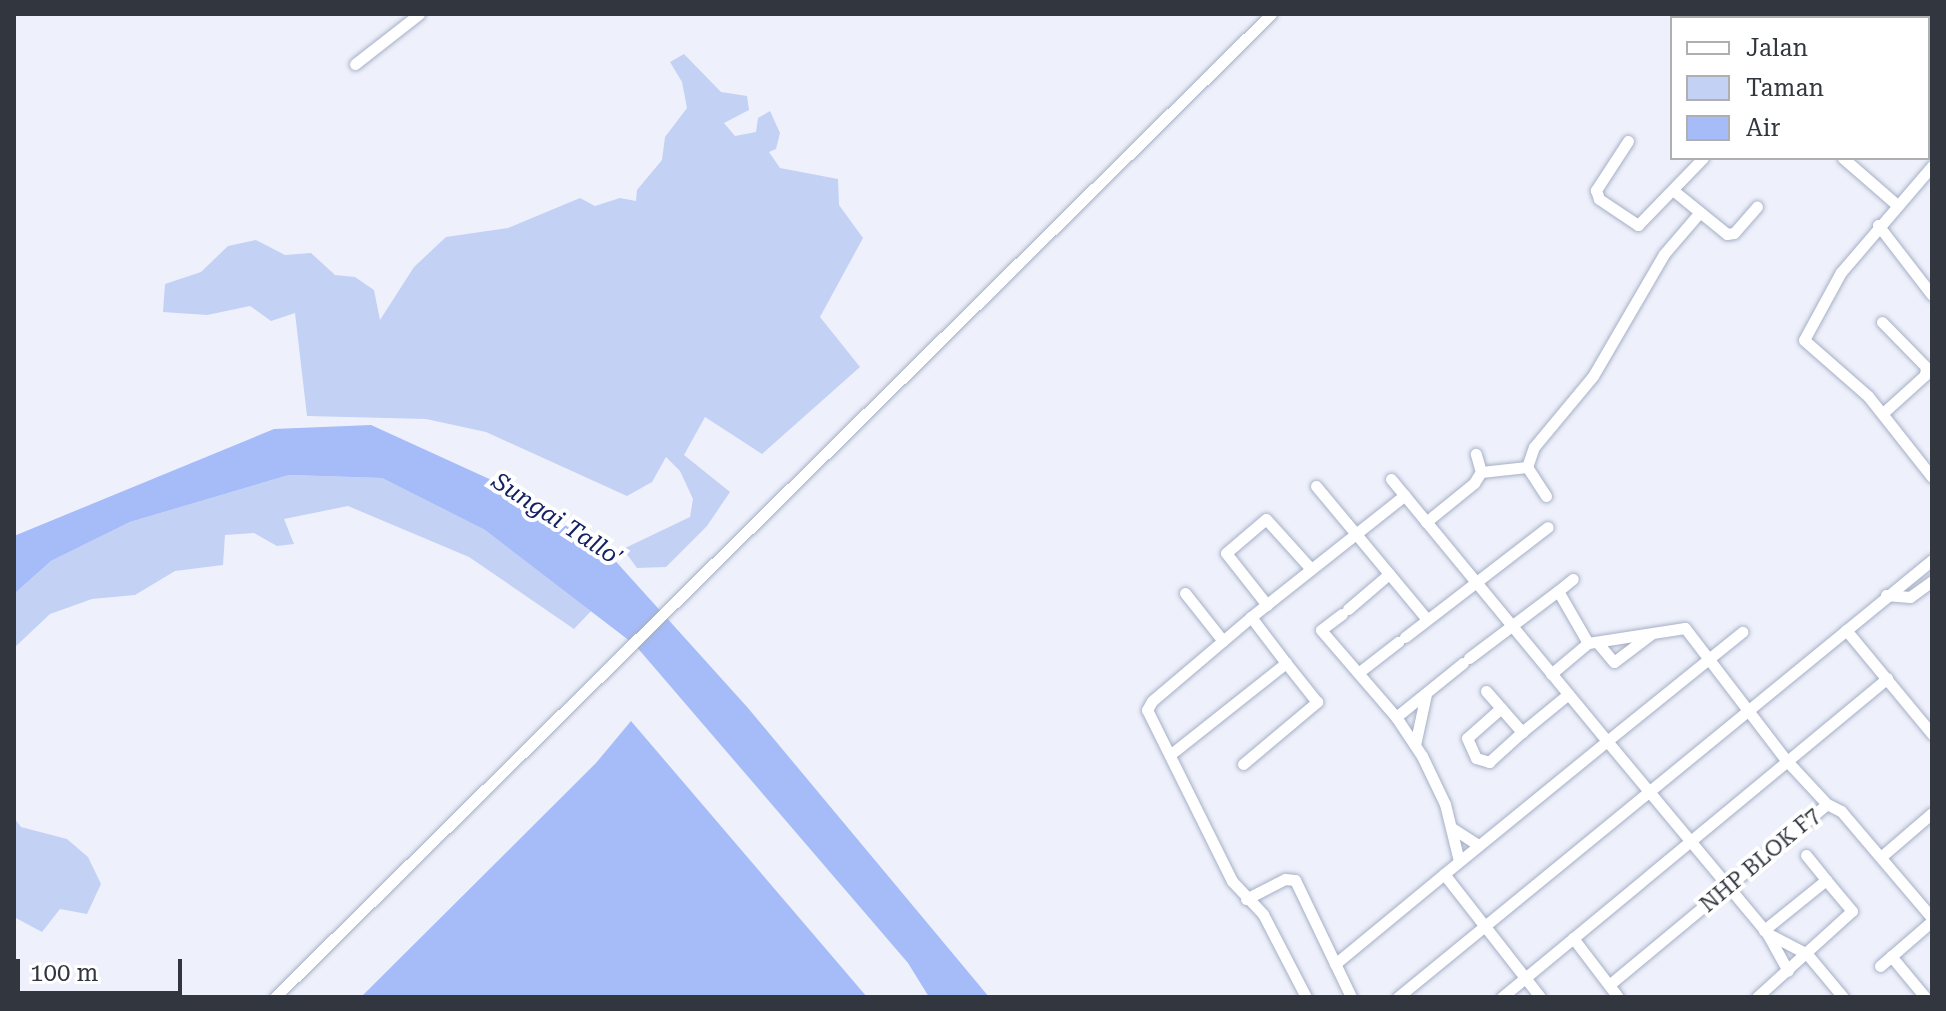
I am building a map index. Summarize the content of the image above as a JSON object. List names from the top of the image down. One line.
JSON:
{"streets":{"street":["NHP BLOK F7"]},"water":["Sungai Tallo'"],"legend":["Jalan","Taman","Air"],"scale_bar":"100 m"}
